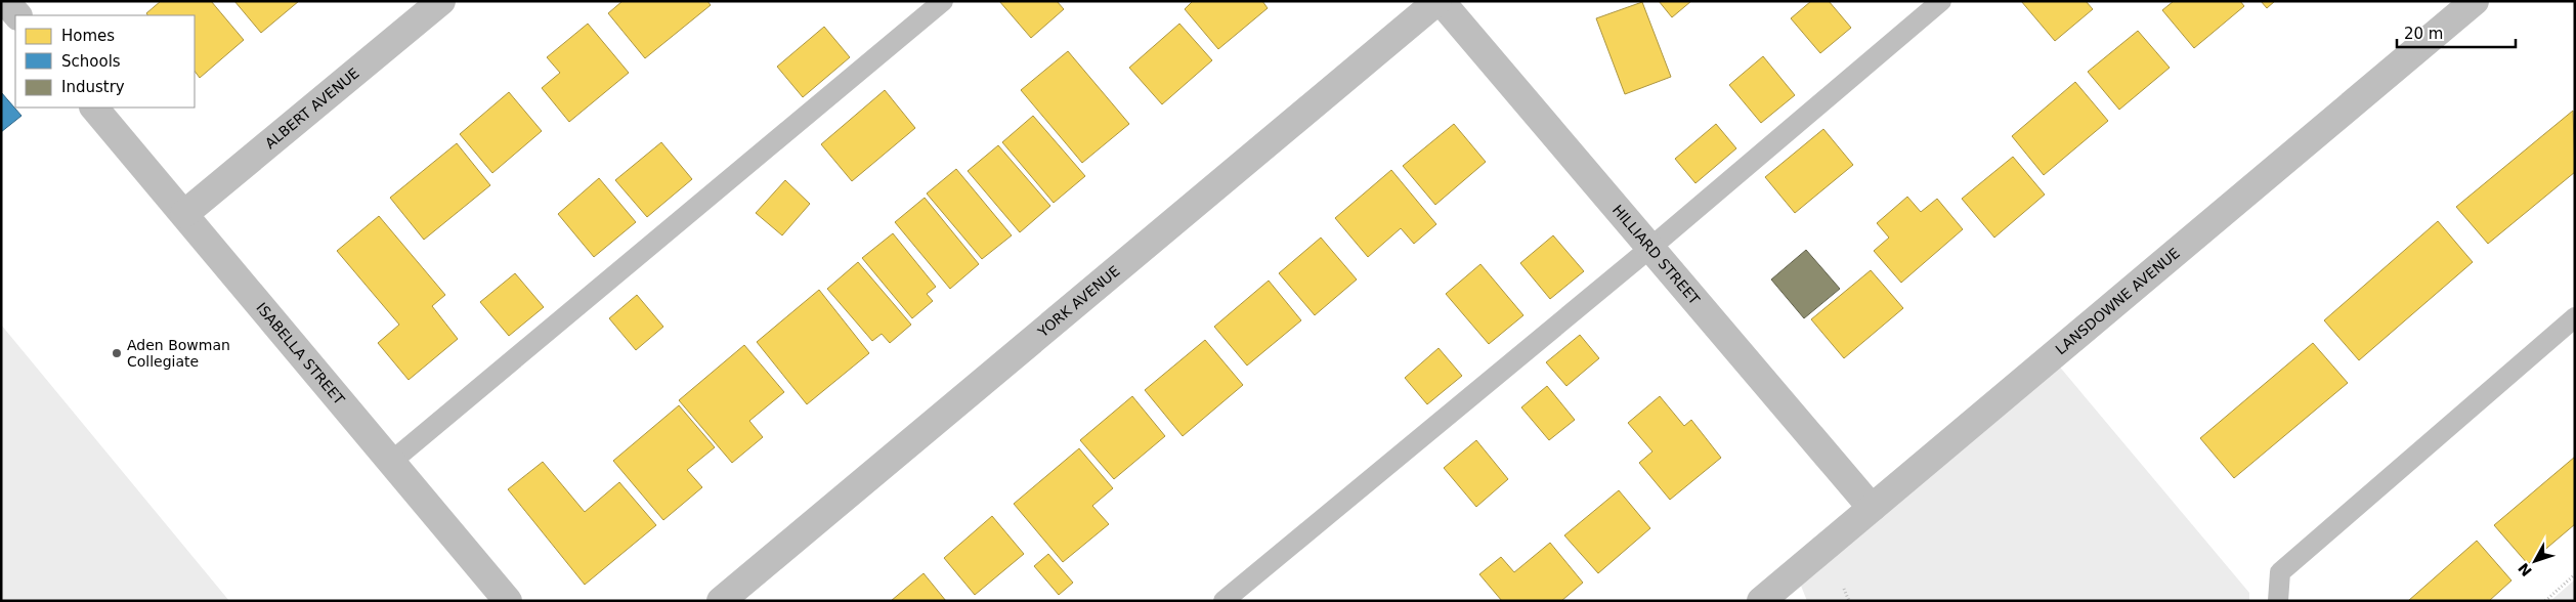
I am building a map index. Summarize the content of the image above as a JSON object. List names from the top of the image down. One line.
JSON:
{"streets":{"street":["ALBERT AVENUE","HILLIARD STREET","YORK AVENUE","LANSDOWNE AVENUE","ISABELLA STREET"]},"crossings":[["ALBERT AVENUE","ISABELLA STREET"],["HILLIARD STREET","YORK AVENUE"],["HILLIARD STREET","LANSDOWNE AVENUE"]],"places":["Aden Bowman Collegiate"],"legend":["Homes","Schools","Industry"],"scale_bar":"20 m","north":"bottom left"}
